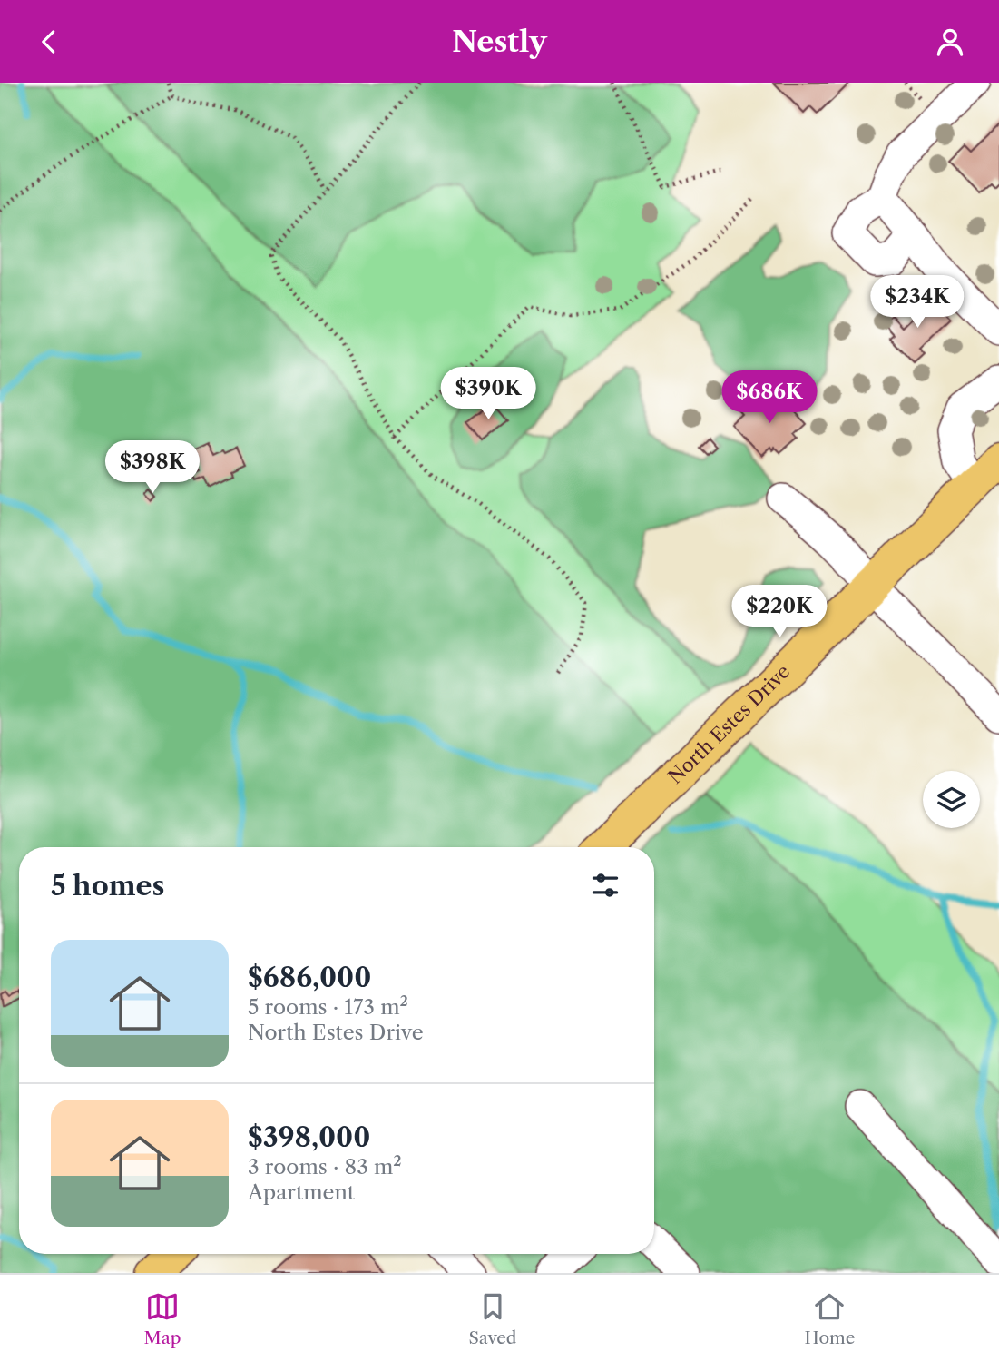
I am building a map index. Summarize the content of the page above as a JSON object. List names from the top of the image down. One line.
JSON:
{"streets":{"main road":["North Estes Drive"]},"page":{"header":"Nestly","price":["$234K","$390K","$686K","$398K","$220K"],"heading":"5 homes","list":[{"name":"$686,000","note":"5 rooms · 173 m² · North Estes Drive"},{"name":"$398,000","note":"3 rooms · 83 m² · Apartment"}],"tabs":["Map","Saved","Home"]}}
